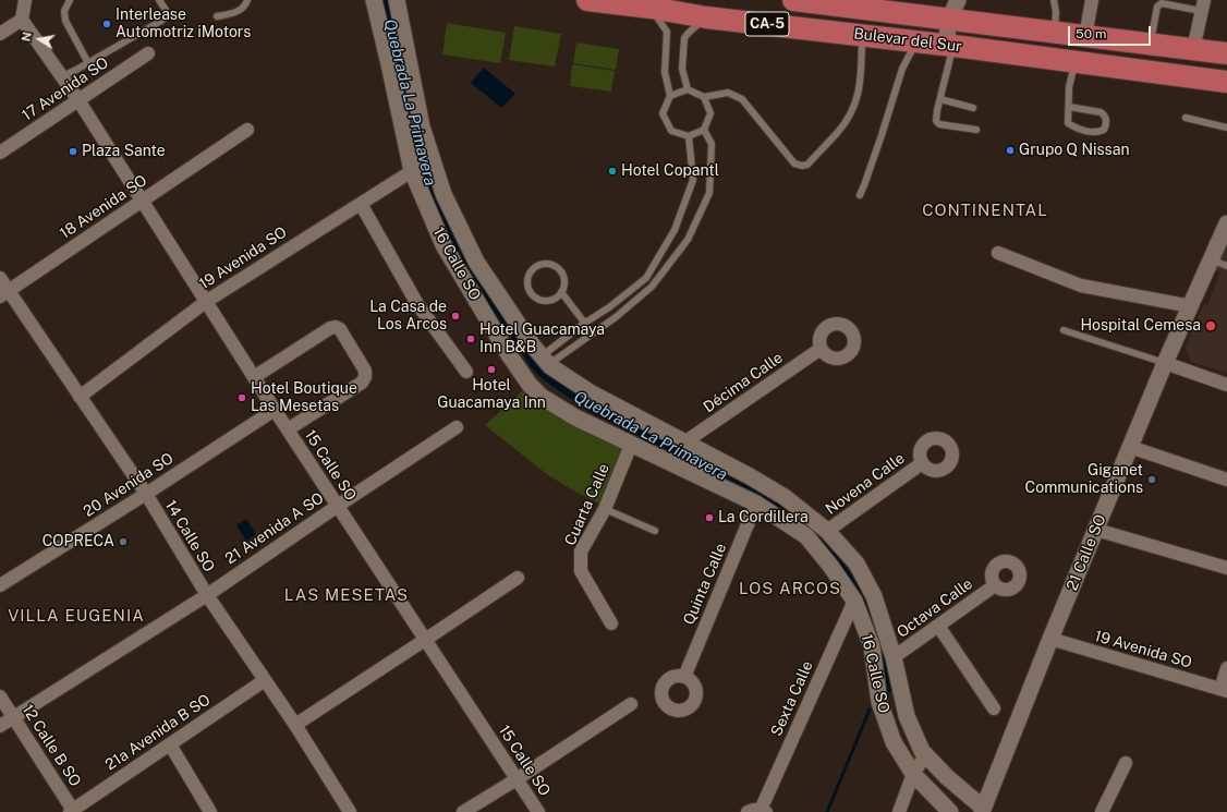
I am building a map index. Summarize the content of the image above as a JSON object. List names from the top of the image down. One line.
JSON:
{"streets":{"highway":["CA-5","Bulevar del Sur"],"street":["17 Avenida SO","18 Avenida SO","19 Avenida SO","16 Calle SO","Décima Calle","15 Calle SO","Novena Calle","20 Avenida SO","Cuarta Calle","21 Avenida A SO","14 Calle SO","21 Calle SO","Quinta Calle","Octava Calle","Sexta Calle","21a Avenida B SO","12 Calle B SO"]},"crossings":[["17 Avenida SO","15 Calle SO"],["18 Avenida SO","15 Calle SO"],["18 Avenida SO","14 Calle SO"],["19 Avenida SO","16 Calle SO"],["19 Avenida SO","15 Calle SO"],["19 Avenida SO","14 Calle SO"],["19 Avenida SO","21 Calle SO"],["16 Calle SO","Décima Calle"],["16 Calle SO","Novena Calle"],["16 Calle SO","Cuarta Calle"],["16 Calle SO","21 Calle SO"],["16 Calle SO","Quinta Calle"],["16 Calle SO","Octava Calle"],["16 Calle SO","Sexta Calle"],["15 Calle SO","20 Avenida SO"],["15 Calle SO","21 Avenida A SO"],["20 Avenida SO","14 Calle SO"],["21 Avenida A SO","14 Calle SO"],["21 Avenida A SO","12 Calle B SO"],["14 Calle SO","21a Avenida B SO"],["21a Avenida B SO","12 Calle B SO"]],"districts":["CONTINENTAL","LOS ARCOS","LAS MESETAS","VILLA EUGENIA"],"water":["Quebrada La Primavera"],"places":["Interlease Automotriz iMotors","Grupo Q Nissan","Plaza Sante","Hotel Copantl","La Casa de Los Arcos","Hospital Cemesa","Hotel Guacamaya Inn B&B","Hotel Guacamaya Inn","Hotel Boutique Las Mesetas","Giganet Communications","La Cordillera","COPRECA"],"scale_bar":"50 m","north":"left"}
